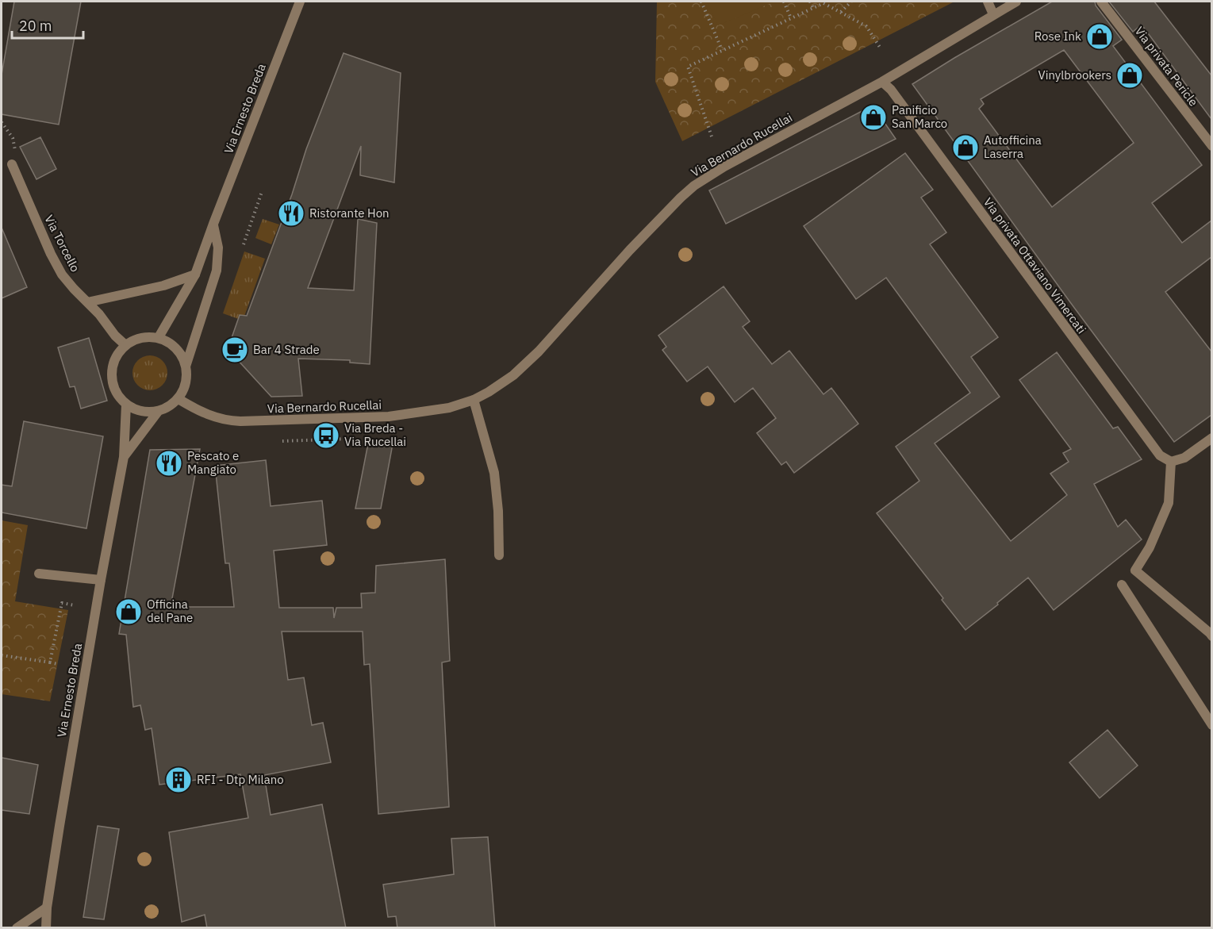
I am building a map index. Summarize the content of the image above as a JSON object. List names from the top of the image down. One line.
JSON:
{"streets":{"street":["Via privata Pericle","Via Ernesto Breda","Via Bernardo Rucellai","Via Torcello","Via privata Ottaviano Vimercati"]},"crossings":[["Via Ernesto Breda","Via Bernardo Rucellai"],["Via Ernesto Breda","Via Torcello"],["Via Bernardo Rucellai","Via Torcello"],["Via Bernardo Rucellai","Via privata Ottaviano Vimercati"]],"places":{"shop":["Rose Ink","Vinylbrookers","Panificio San Marco","Autofficina Laserra","Officina del Pane"],"restaurant":["Ristorante Hon","Pescato e Mangiato"],"cafe":["Bar 4 Strade"],"bus stop":["Via Breda - Via Rucellai"],"building":["RFI - Dtp Milano"]},"scale_bar":"20 m"}
